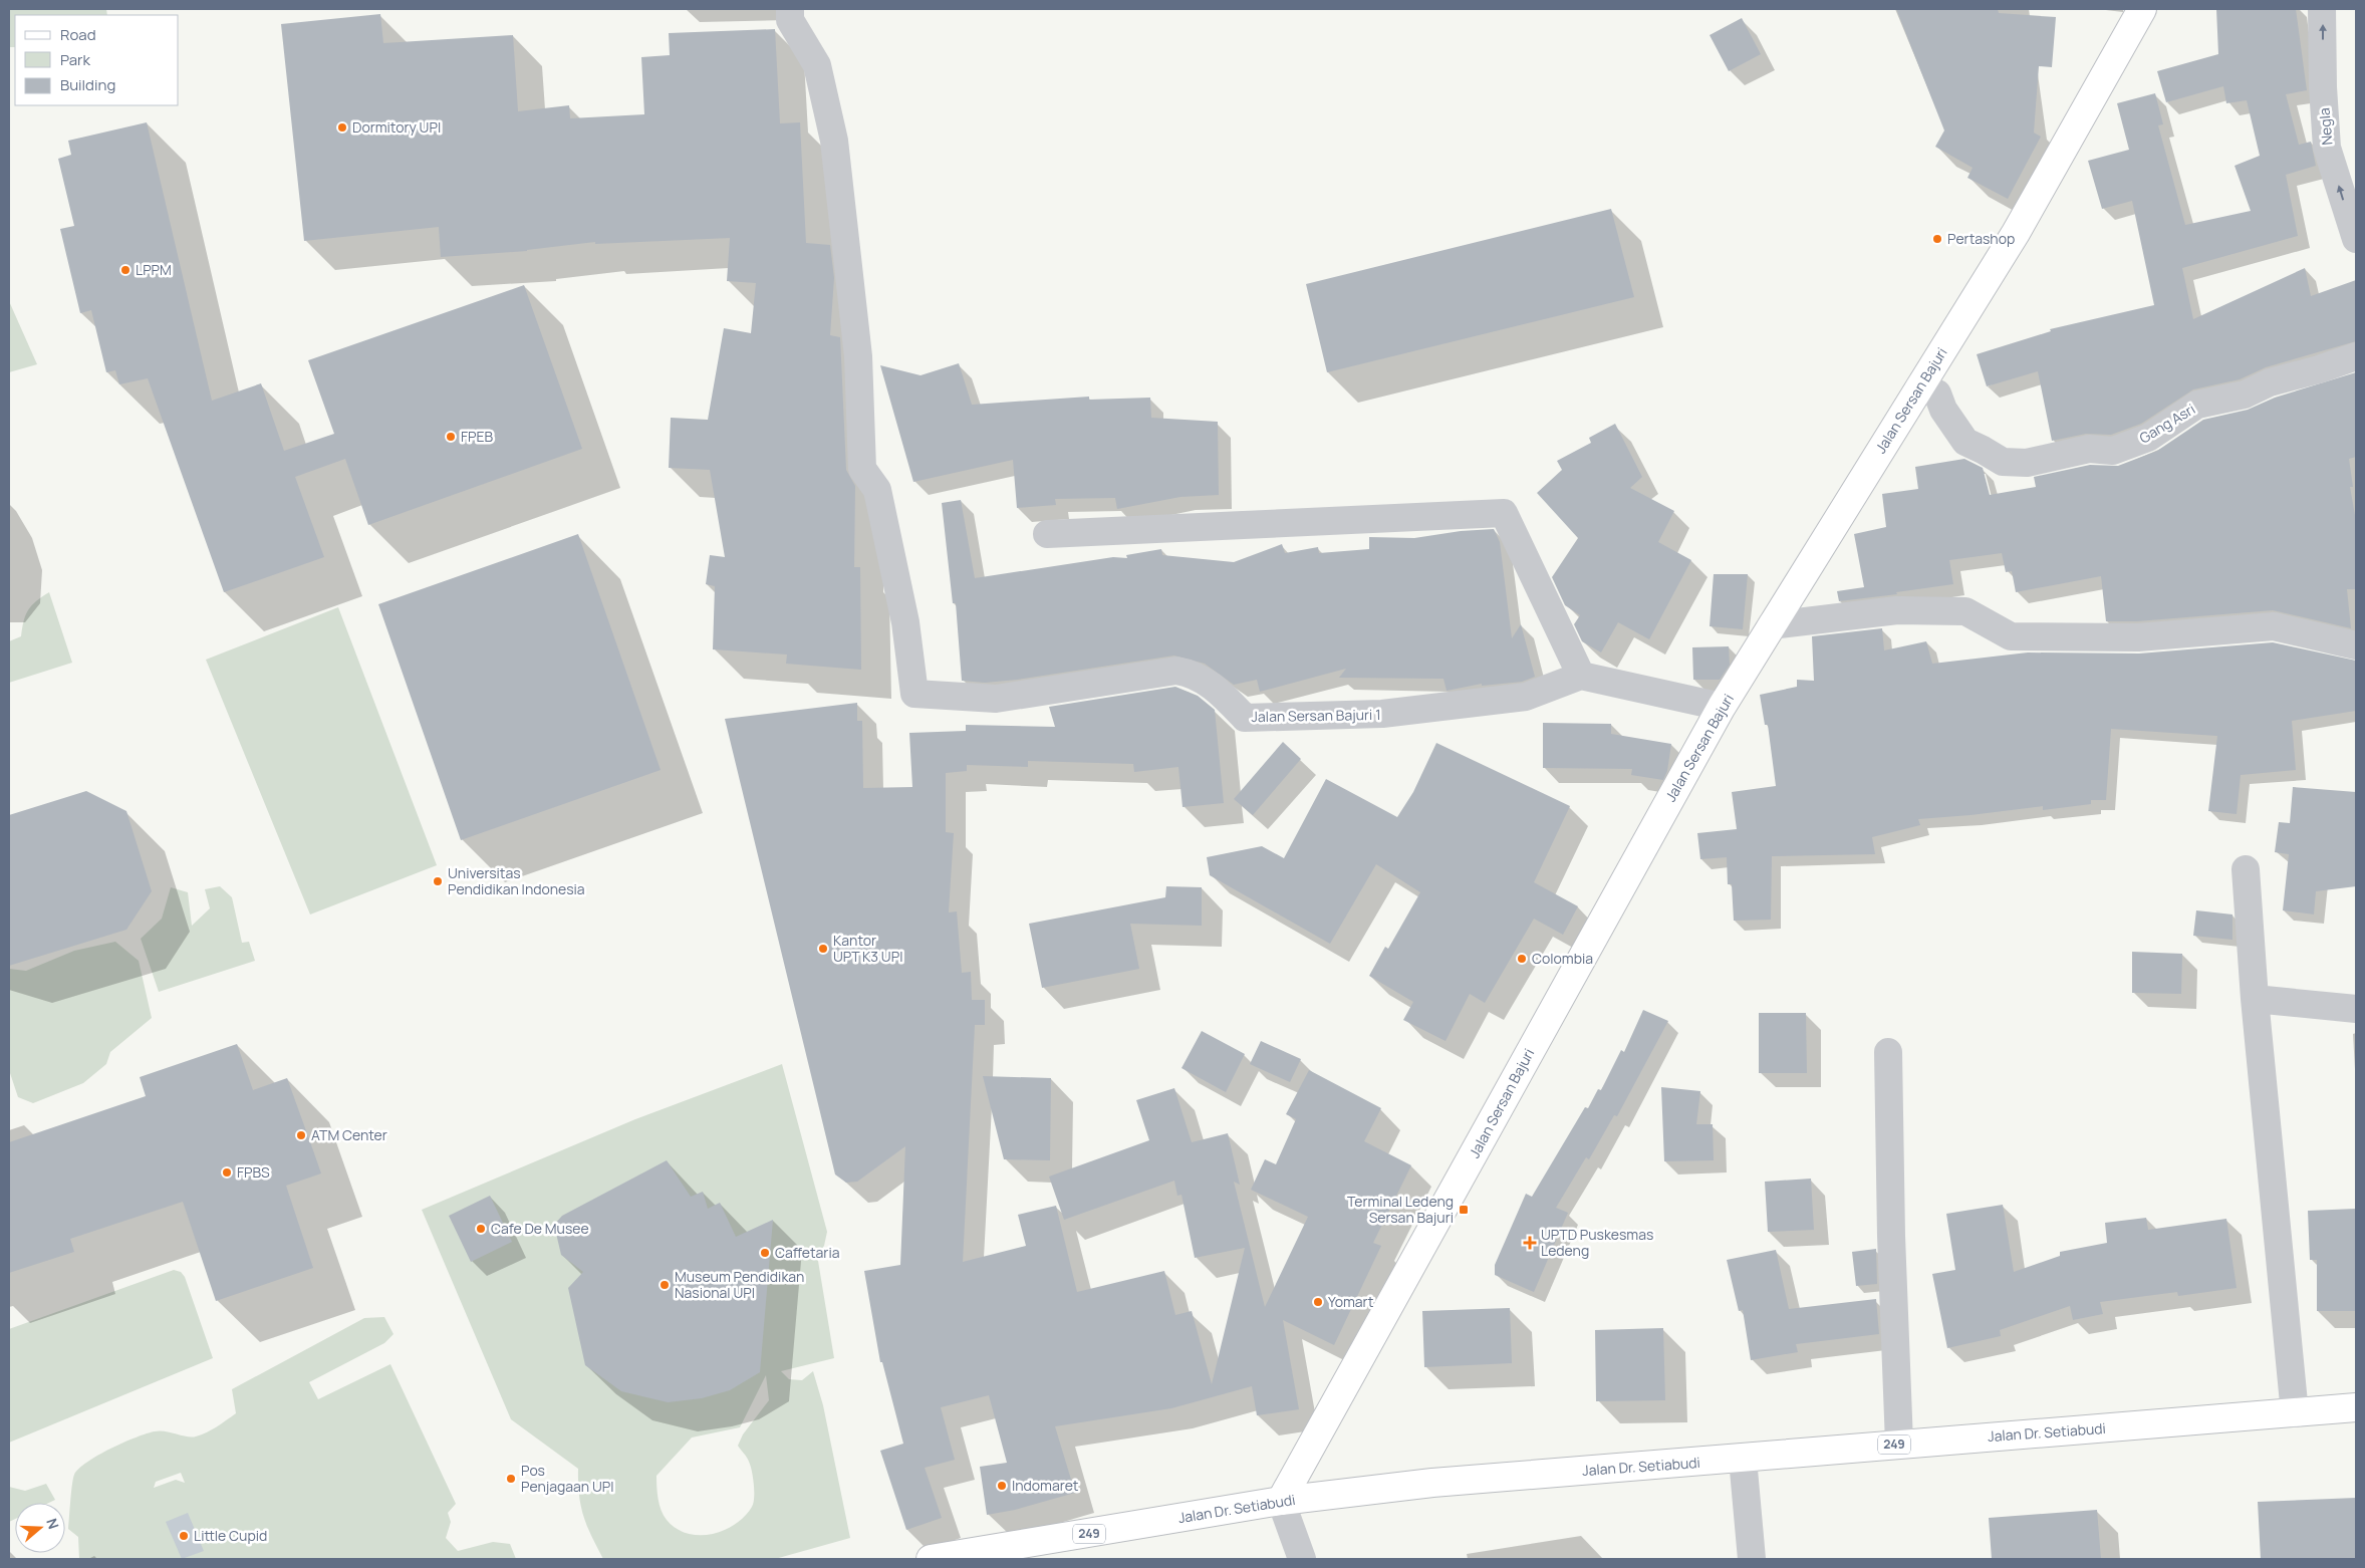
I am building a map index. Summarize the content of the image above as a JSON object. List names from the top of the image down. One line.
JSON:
{"streets":{"main road":["Jalan Sersan Bajuri","Jalan Dr. Setiabudi","249"],"street":["Negla","Gang Asri","Jalan Sersan Bajuri 1"]},"crossings":[["Jalan Sersan Bajuri","Gang Asri"],["Jalan Sersan Bajuri","Jalan Dr. Setiabudi"]],"one_way":["Negla"],"places":{"other":["Dormitory UPI","Pertashop","LPPM","FPEB","Universitas Pendidikan Indonesia","Kantor UPT K3 UPI","Colombia","ATM Center","FPBS","Cafe De Musee","Caffetaria","Museum Pendidikan Nasional UPI","Yomart","Pos Penjagaan UPI","Indomaret","Little Cupid"],"transit":["Terminal Ledeng Sersan Bajuri"],"health":["UPTD Puskesmas Ledeng"]},"legend":["Road","Park","Building"],"north":"right"}
